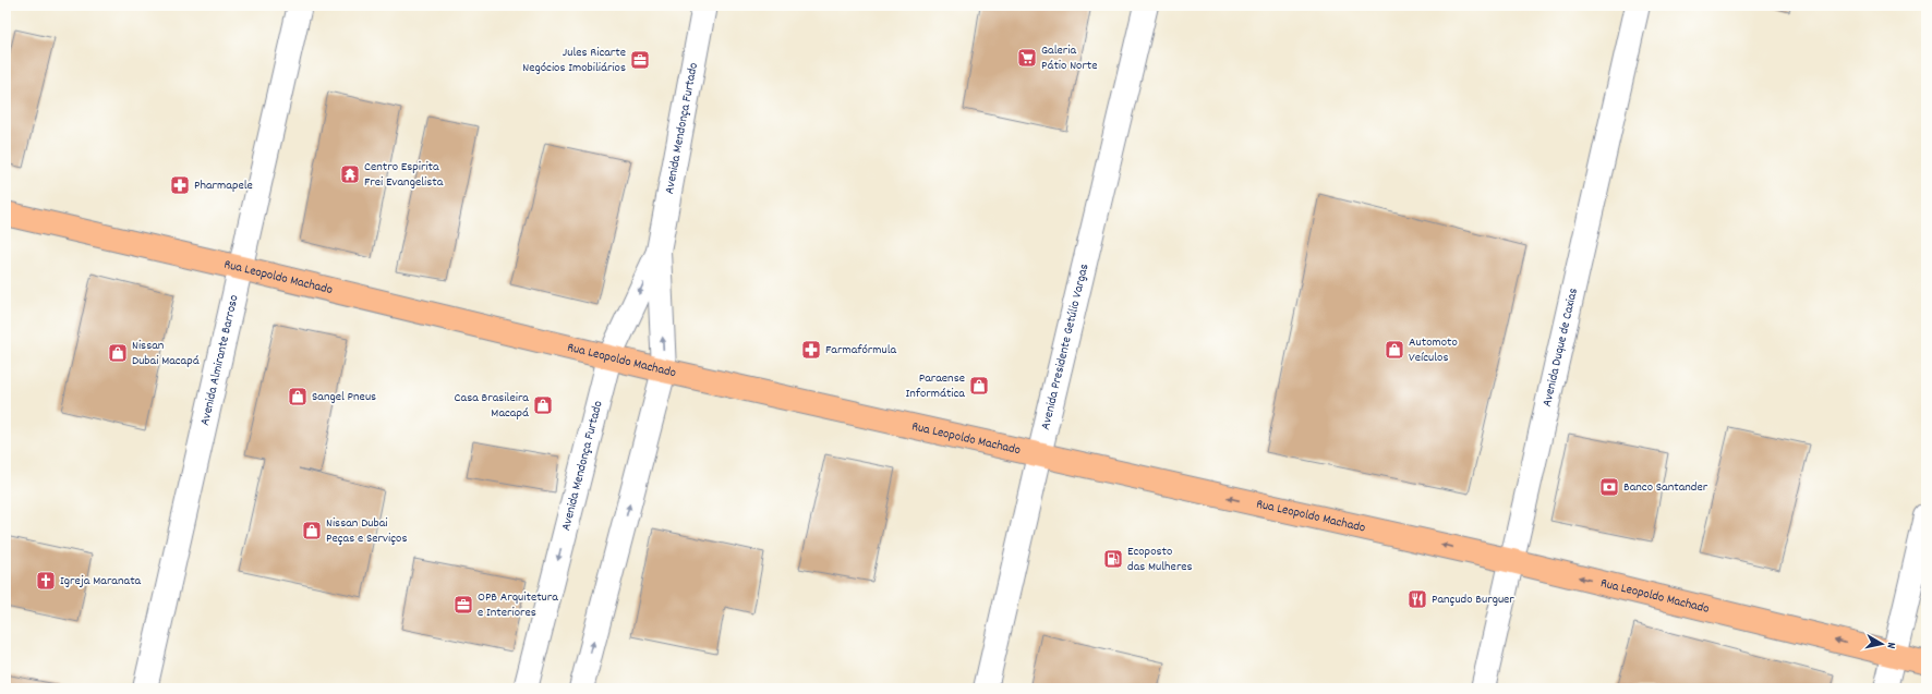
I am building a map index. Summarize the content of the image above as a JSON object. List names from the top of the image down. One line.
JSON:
{"streets":{"main road":["Rua Leopoldo Machado"],"street":["Avenida Mendonça Furtado","Avenida Presidente Getúlio Vargas","Avenida Duque de Caxias","Avenida Almirante Barroso"]},"crossings":[["Avenida Mendonça Furtado","Rua Leopoldo Machado"],["Rua Leopoldo Machado","Avenida Presidente Getúlio Vargas"],["Rua Leopoldo Machado","Avenida Duque de Caxias"],["Rua Leopoldo Machado","Avenida Almirante Barroso"]],"one_way":["Rua Leopoldo Machado"],"places":{"supermarket":["Galeria Pátio Norte"],"office":["Jules Ricarte Negócios Imobiliários","OPB Arquitetura e Interiores"],"temple":["Centro Espirita Frei Evangelista"],"pharmacy":["Pharmapele","Farmafórmula"],"shop":["Automoto Veículos","Nissan Dubai Macapá","Paraense Informática","Sangel Pneus","Casa Brasileira Macapá","Nissan Dubai Peças e Serviços"],"bank":["Banco Santander"],"fuel station":["Ecoposto das Mulheres"],"church":["Igreja Maranata"],"restaurant":["Pançudo Burguer"]},"north":"right"}
